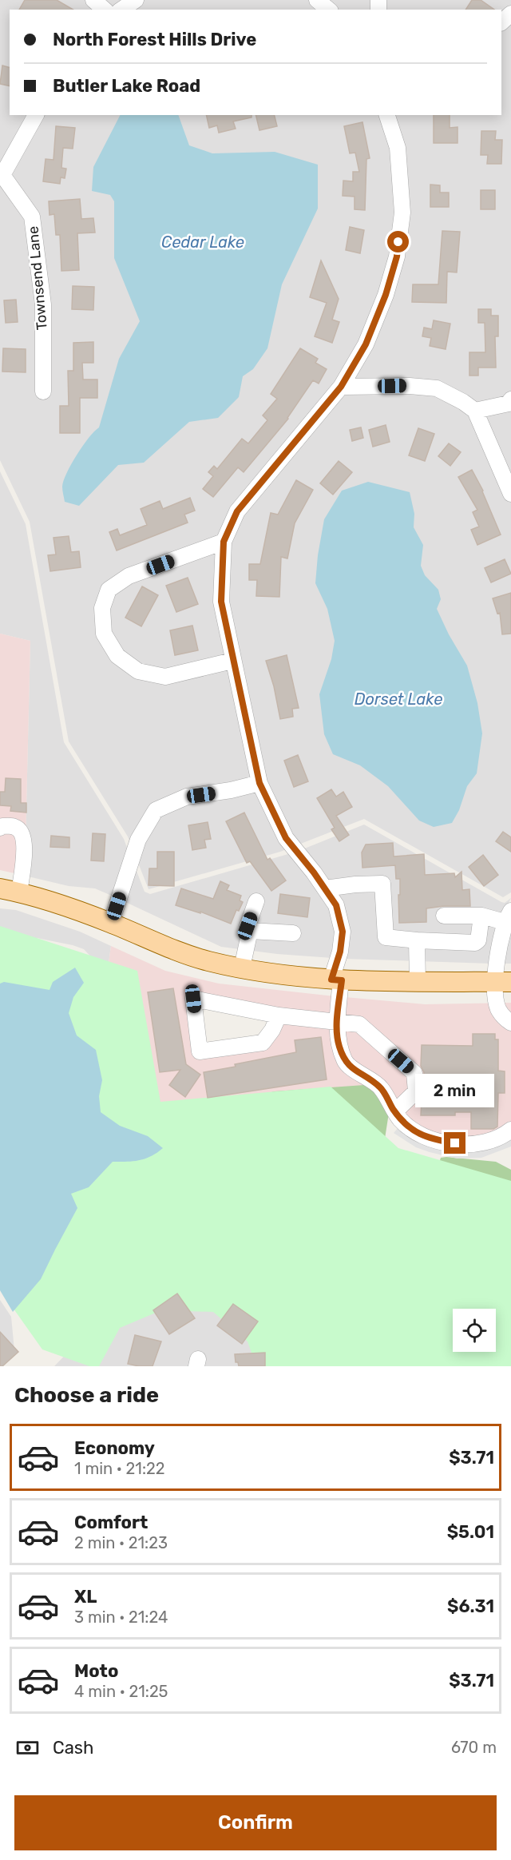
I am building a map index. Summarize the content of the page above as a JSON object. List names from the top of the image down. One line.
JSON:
{"streets":{"street":["Townsend Lane"]},"water":["Cedar Lake","Dorset Lake"],"page":{"banner":["North Forest Hills Drive","Butler Lake Road"],"bubble":"2 min","heading":"Choose a ride","list":[{"name":"Economy","note":"1 min · 21:22","value":"$3.71"},{"name":"Comfort","note":"2 min · 21:23","value":"$5.01"},{"name":"XL","note":"3 min · 21:24","value":"$6.31"},{"name":"Moto","note":"4 min · 21:25","value":"$3.71"}],"pay":["Cash","670 m"],"buttons":"Confirm"}}
